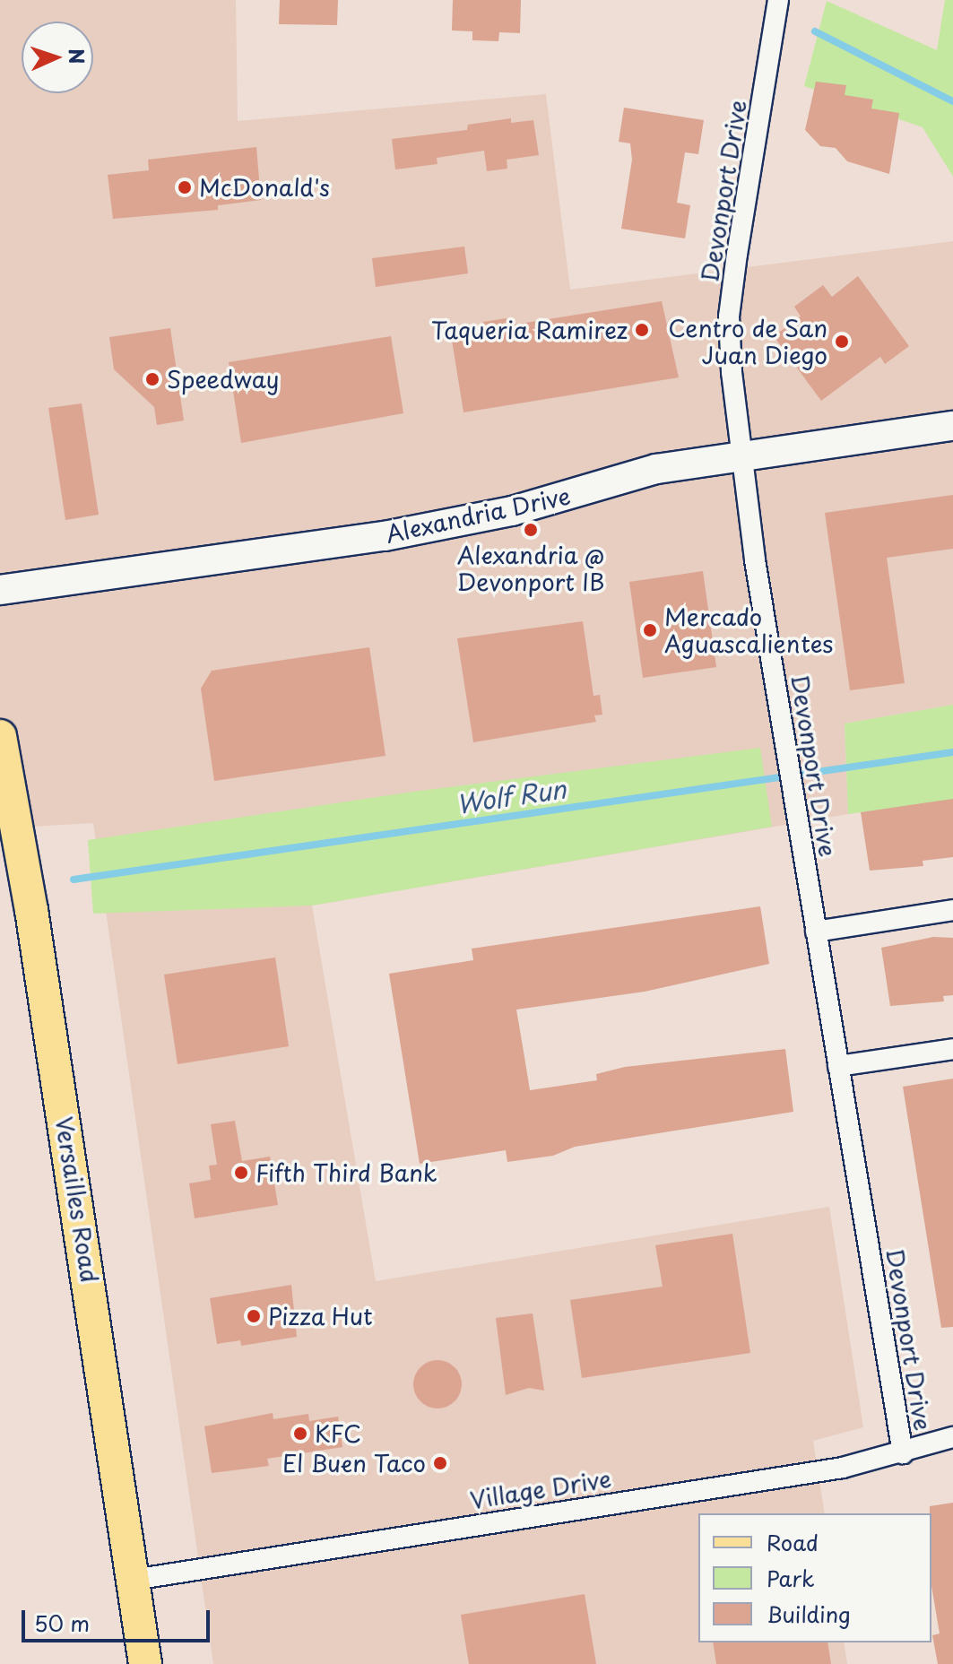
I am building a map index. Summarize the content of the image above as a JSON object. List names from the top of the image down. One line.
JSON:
{"streets":{"main road":["Versailles Road"],"street":["Devonport Drive","Alexandria Drive","Village Drive"]},"crossings":[["Devonport Drive","Alexandria Drive"],["Devonport Drive","Village Drive"],["Versailles Road","Village Drive"]],"water":["Wolf Run"],"places":["McDonald's","Taqueria Ramirez","Centro de San Juan Diego","Speedway","Alexandria @ Devonport IB","Mercado Aguascalientes","Fifth Third Bank","Pizza Hut","KFC","El Buen Taco"],"legend":["Road","Park","Building"],"scale_bar":"50 m","north":"right"}
